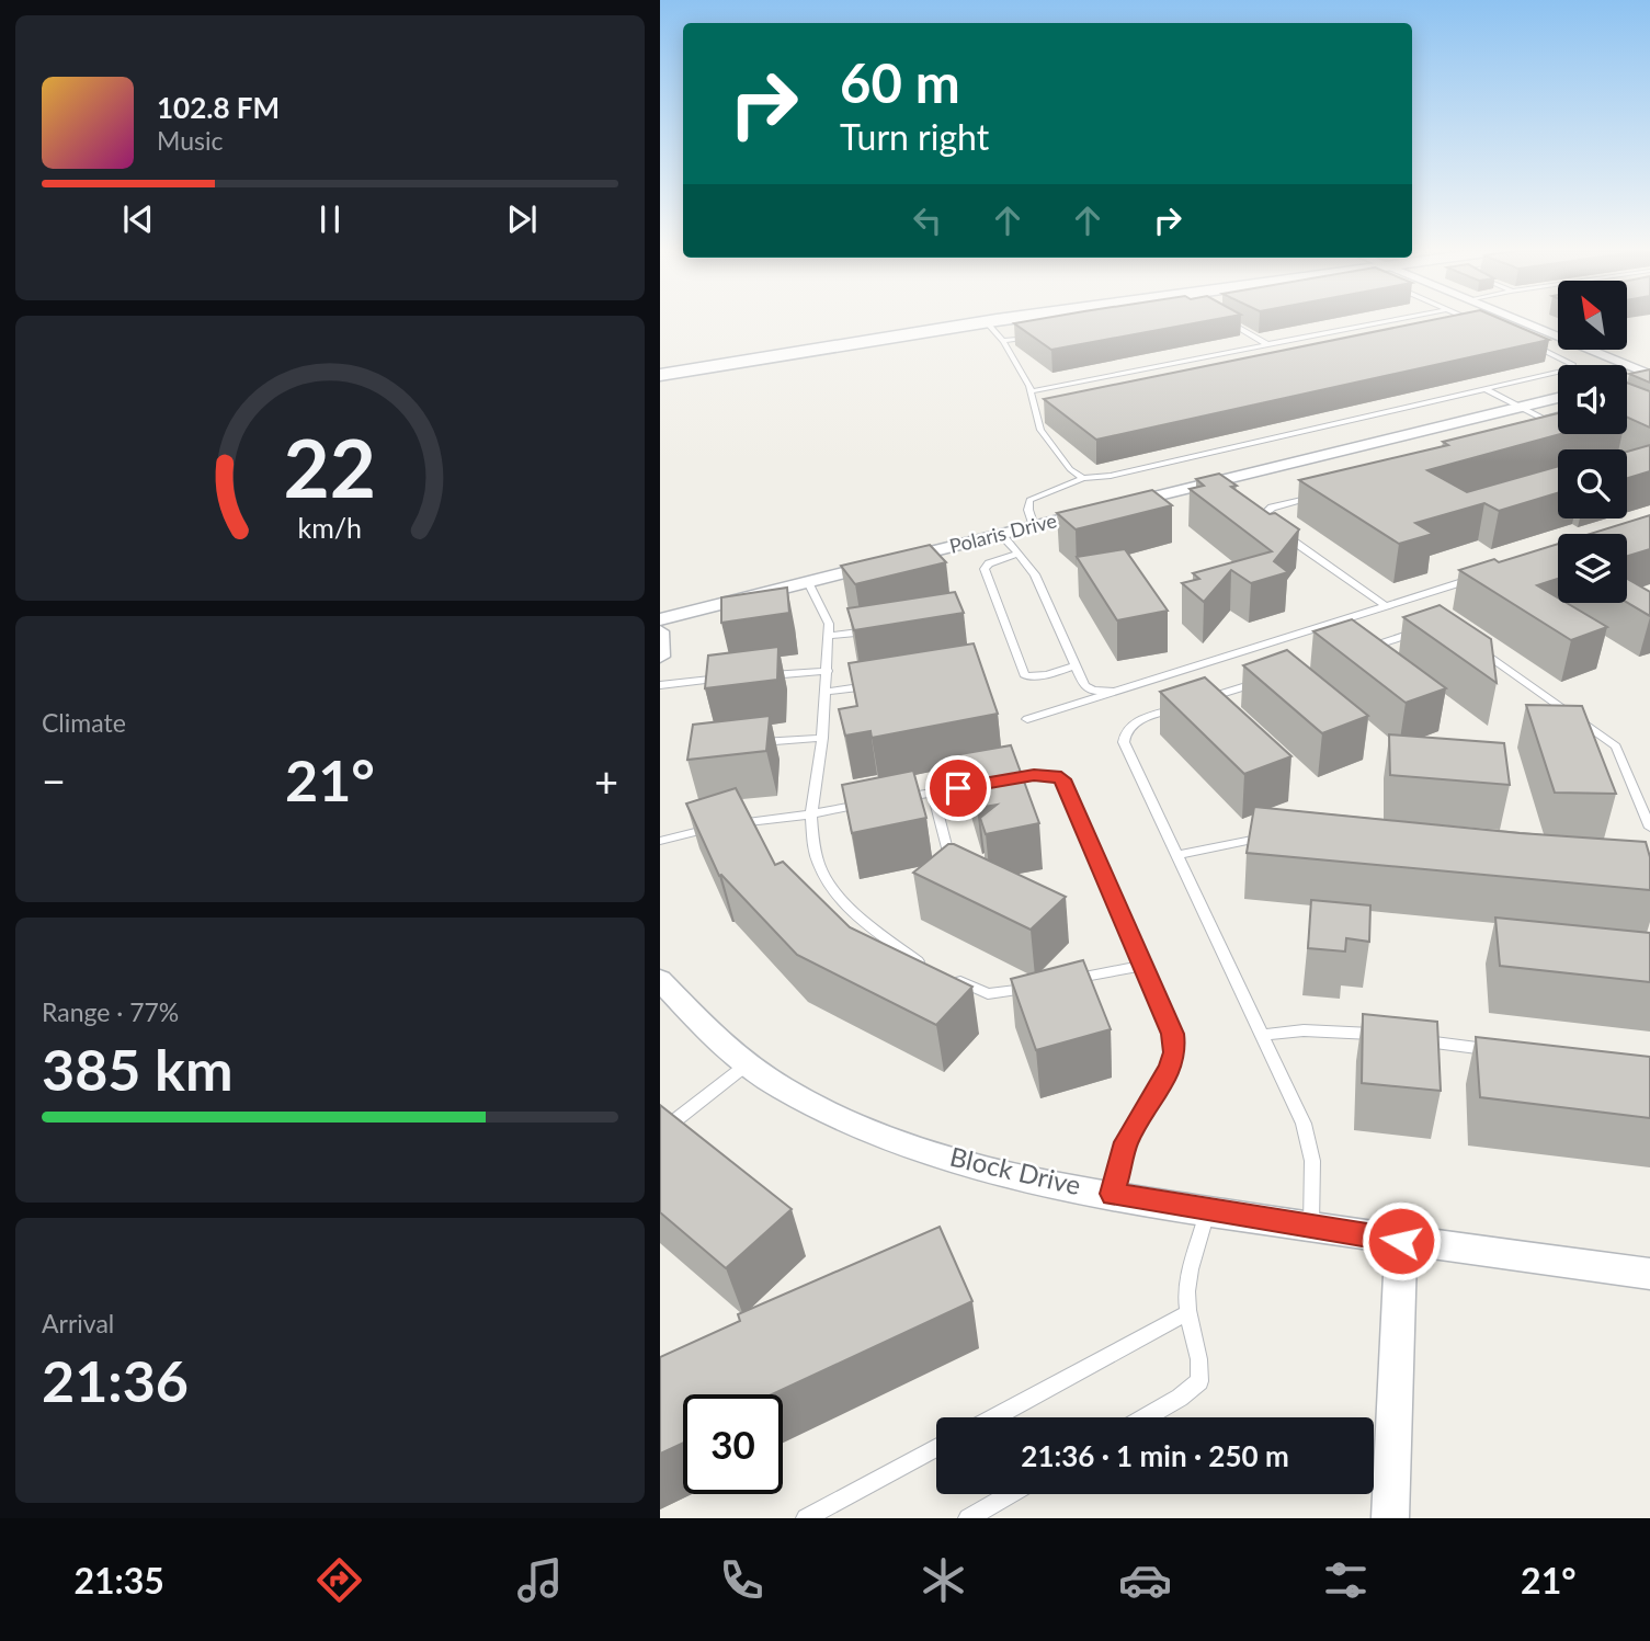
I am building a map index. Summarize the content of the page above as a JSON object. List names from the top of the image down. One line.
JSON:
{"streets":{"street":["Polaris Drive","Block Drive"]},"north":"top left","page":{"turn":["60 m","Turn right"],"song":["102.8 FM","Music"],"tile":["Climate",["Range · 77%","385 km"],["Arrival","21:36"]],"heat":["−","21°","+"],"limit":"30","trip":"21:36 · 1 min · 250 m","tabs":["21:35","21°"],"gauge":["22","km/h"]}}
